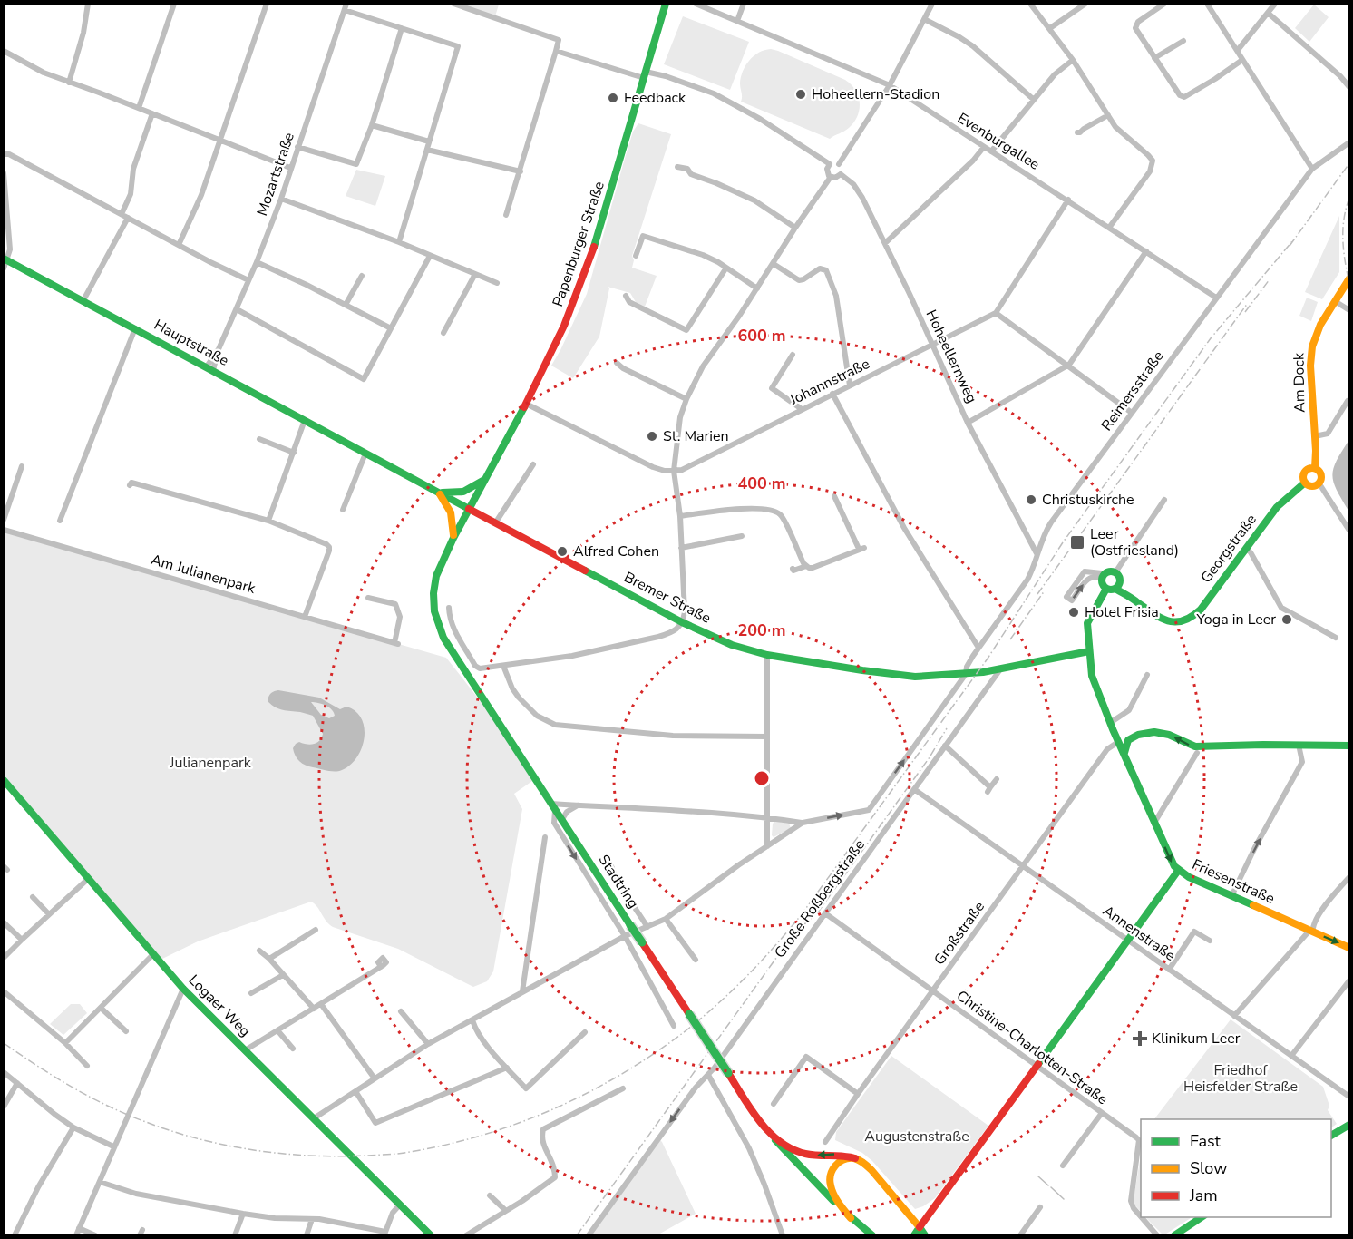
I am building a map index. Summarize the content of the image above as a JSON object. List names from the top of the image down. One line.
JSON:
{"streets":{"main road":["Papenburger Straße","Hauptstraße","Am Dock","Georgstraße","Bremer Straße","Stadtring","Friesenstraße","Logaer Weg"],"street":["Evenburgallee","Mozartstraße","Hoheellernweg","Johannstraße","Reimersstraße","Am Julianenpark","Große Roßbergstraße","Großstraße","Annenstraße","Christine-Charlotten-Straße"]},"crossings":[["Evenburgallee","Reimersstraße"],["Mozartstraße","Hauptstraße"],["Papenburger Straße","Hauptstraße"],["Papenburger Straße","Bremer Straße"],["Papenburger Straße","Stadtring"],["Hauptstraße","Bremer Straße"],["Hauptstraße","Stadtring"],["Hoheellernweg","Johannstraße"],["Hoheellernweg","Reimersstraße"],["Am Dock","Georgstraße"],["Reimersstraße","Bremer Straße"],["Georgstraße","Friesenstraße"],["Bremer Straße","Stadtring"],["Bremer Straße","Friesenstraße"],["Bremer Straße","Große Roßbergstraße"],["Friesenstraße","Großstraße"],["Große Roßbergstraße","Annenstraße"],["Große Roßbergstraße","Christine-Charlotten-Straße"],["Großstraße","Annenstraße"],["Großstraße","Christine-Charlotten-Straße"]],"parks":["Julianenpark","Friedhof Heisfelder Straße","Augustenstraße"],"places":{"other":["Hoheellern-Stadion","Feedback","St. Marien","Christuskirche","Alfred Cohen","Hotel Frisia","Yoga in Leer"],"transit":["Leer (Ostfriesland)"],"health":["Klinikum Leer"]},"legend":["Fast","Slow","Jam"],"rings":["600 m","400 m","200 m"]}
